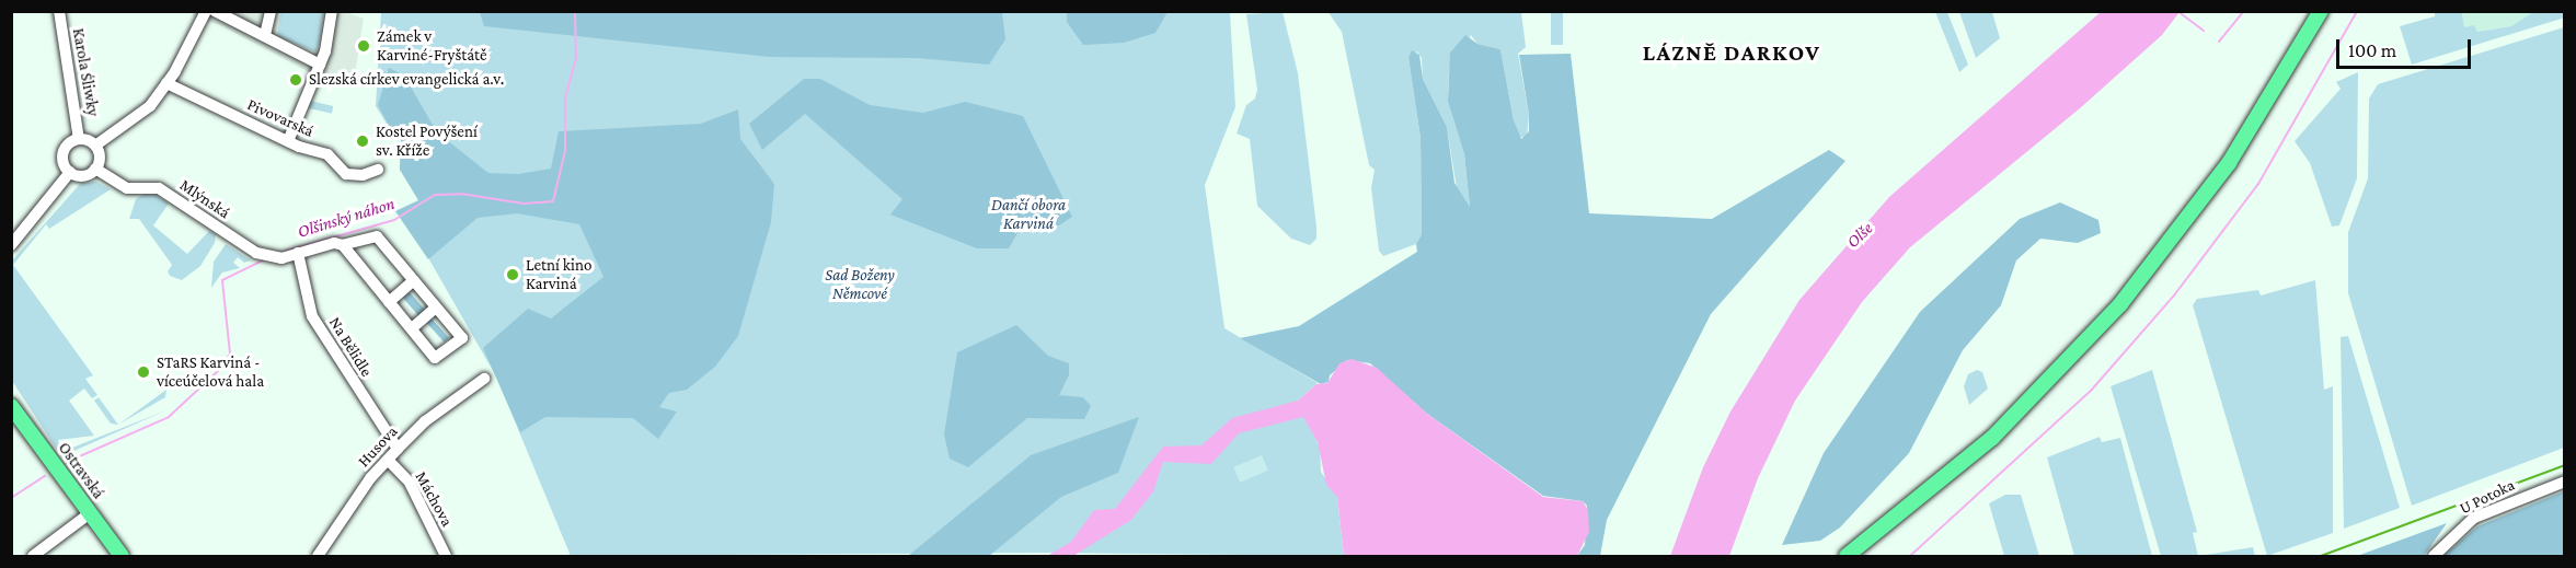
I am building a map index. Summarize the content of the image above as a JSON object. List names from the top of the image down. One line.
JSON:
{"streets":{"main road":["Ostravská"],"street":["Karola Śliwky","Pivovarská","Mlýnská","Na Bělidle","Husova","U Potoka","Máchova"]},"crossings":[["Karola Śliwky","Mlýnská"],["Mlýnská","Na Bělidle"],["Na Bělidle","Husova"],["Husova","Máchova"]],"districts":["LÁZNĚ DARKOV"],"water":["Olšinský náhon","Olše"],"parks":["Dančí obora Karviná","Sad Boženy Němcové"],"places":["Zámek v Karviné-Fryštátě","Slezská církev evangelická a.v.","Kostel Povýšení sv. Kříže","Letní kino Karviná","STaRS Karviná - víceúčelová hala"],"scale_bar":"100 m"}
